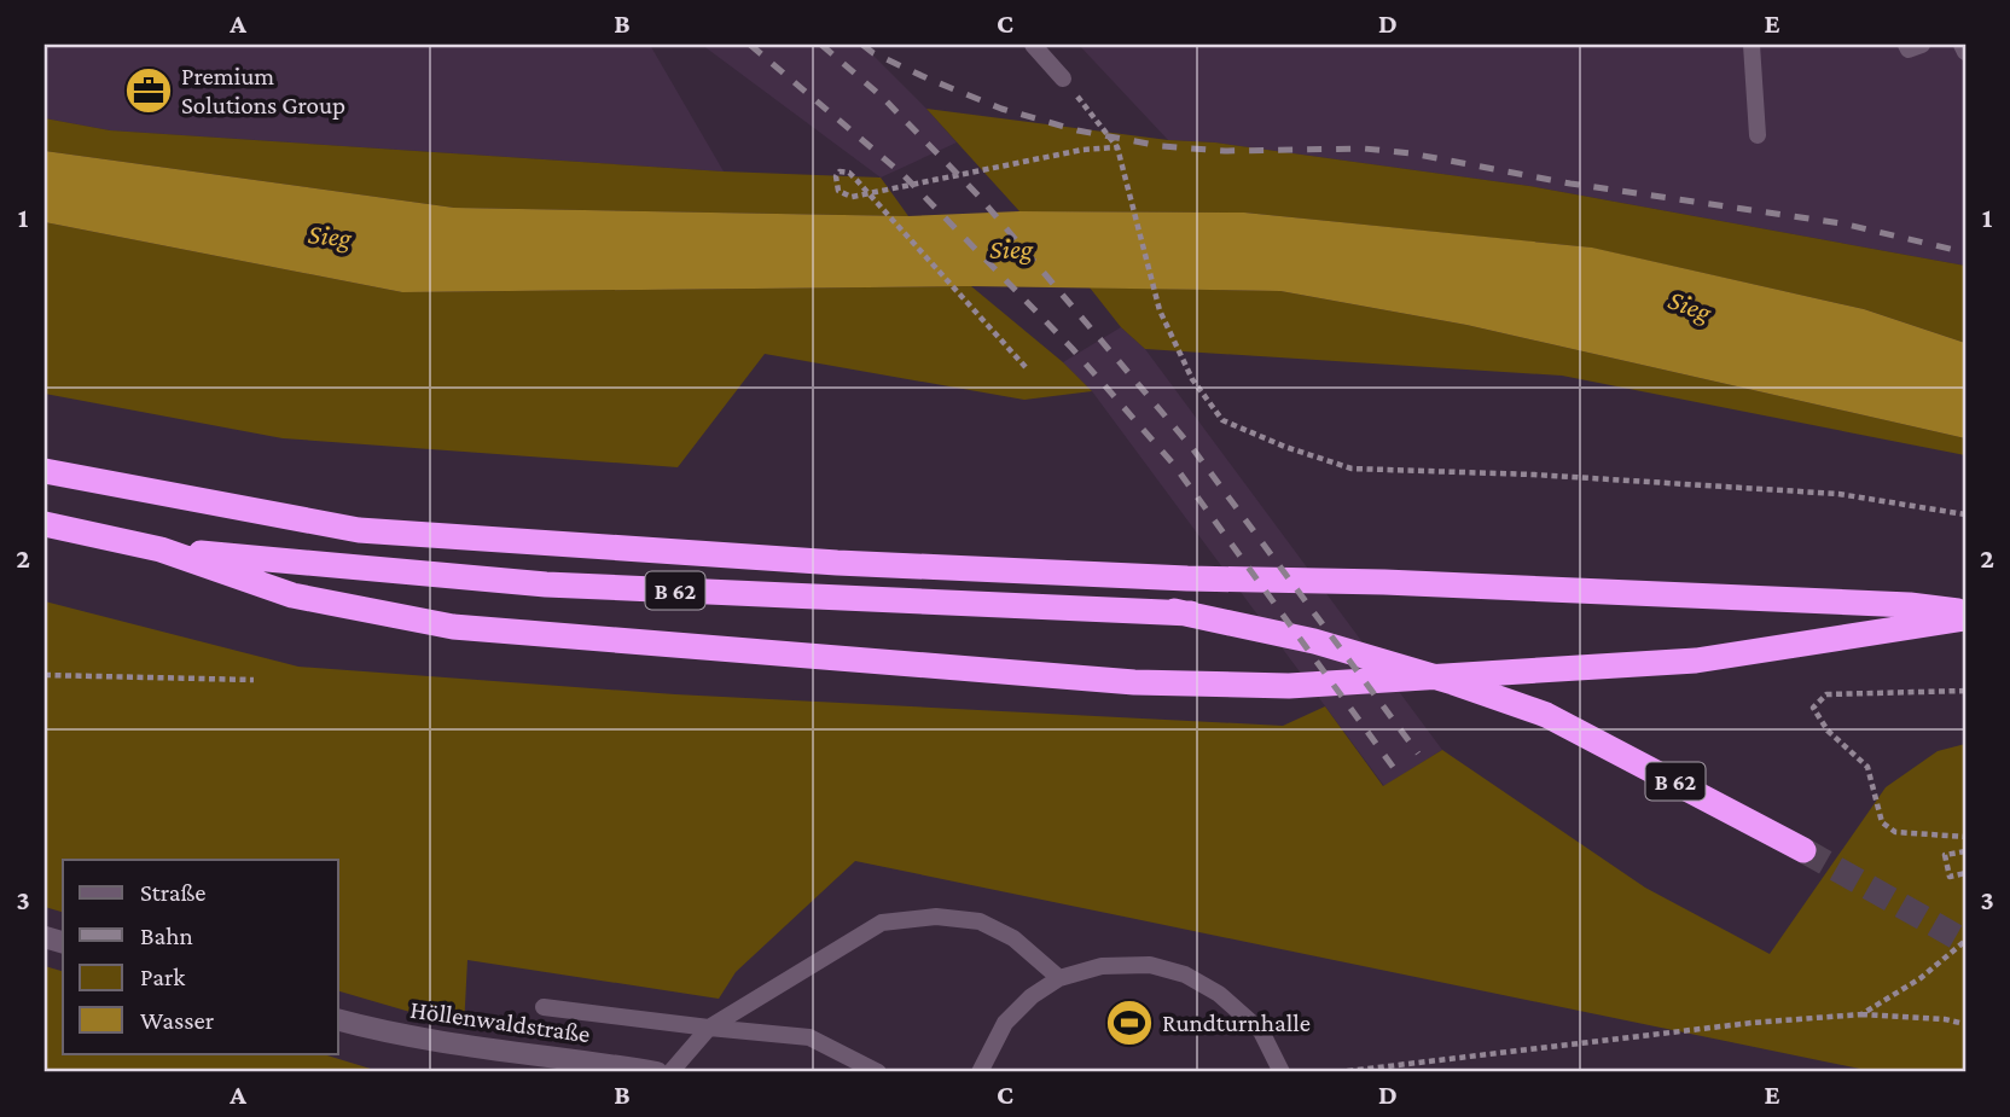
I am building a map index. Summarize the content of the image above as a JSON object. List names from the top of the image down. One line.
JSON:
{"streets":{"highway":["B 62"],"street":["Höllenwaldstraße"]},"water":["Sieg"],"places":{"office":["Premium Solutions Group"],"sports":["Rundturnhalle"]},"legend":["Straße","Bahn","Park","Wasser"],"grid":{"columns":["A","B","C","D","E"],"rows":["1","2","3"]}}
